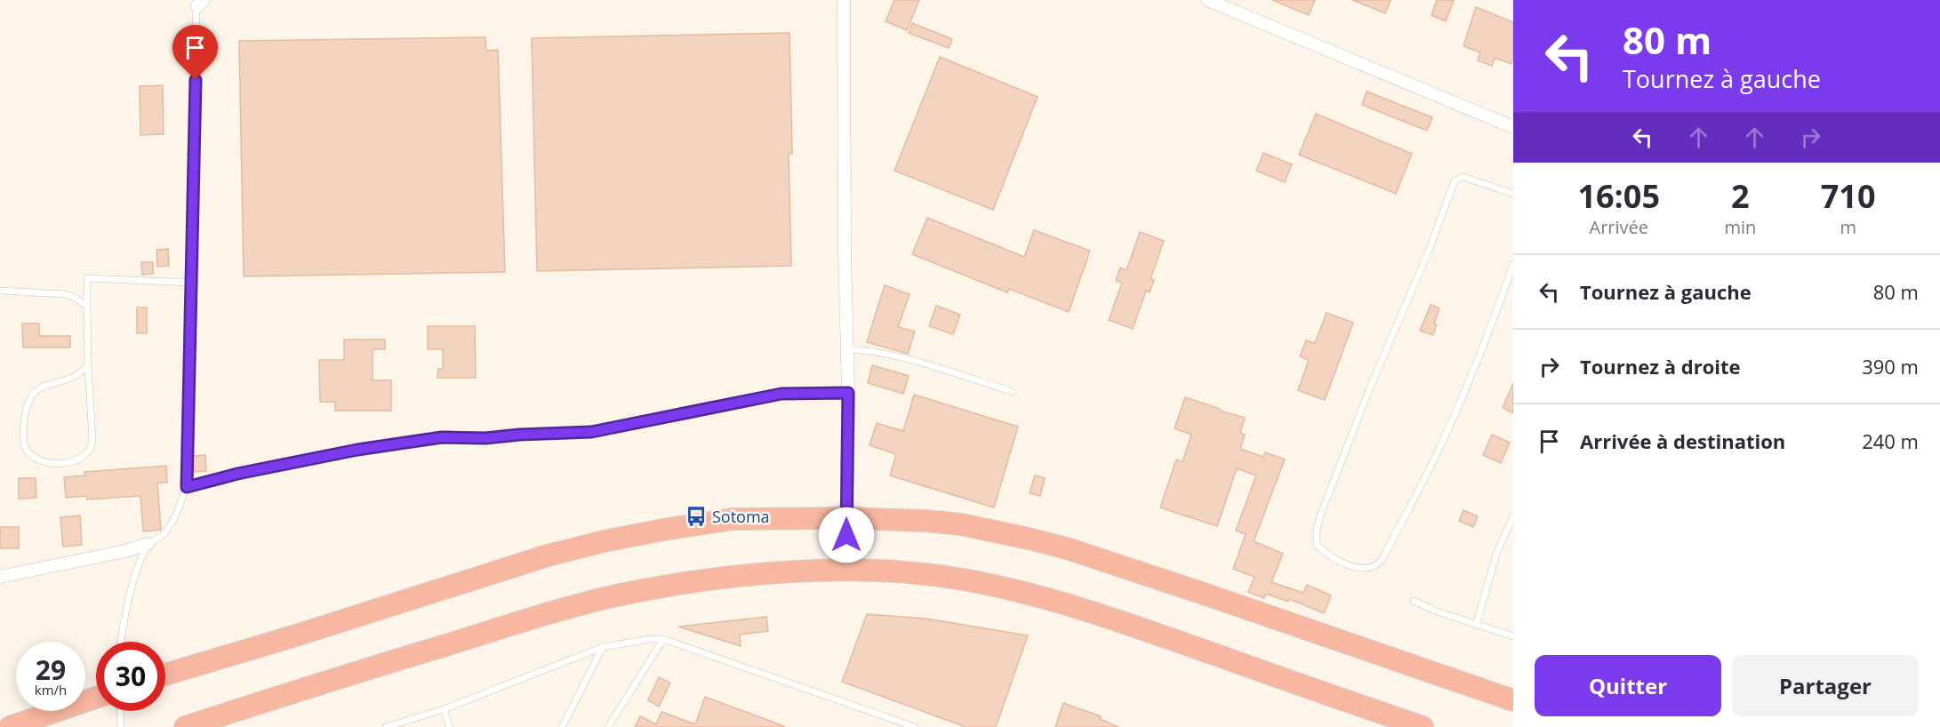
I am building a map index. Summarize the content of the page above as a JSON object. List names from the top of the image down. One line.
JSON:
{"places":{"bus stop":["Sotoma"]},"page":{"turn":["80 m","Tournez à gauche"],"eta":["16:05","Arrivée","2","min","710","m"],"list":[{"name":"Tournez à gauche","value":"80 m"},{"name":"Tournez à droite","value":"390 m"},{"name":"Arrivée à destination","value":"240 m"}],"speed":"29 km/h","limit":"30","buttons":["Quitter","Partager"]}}
